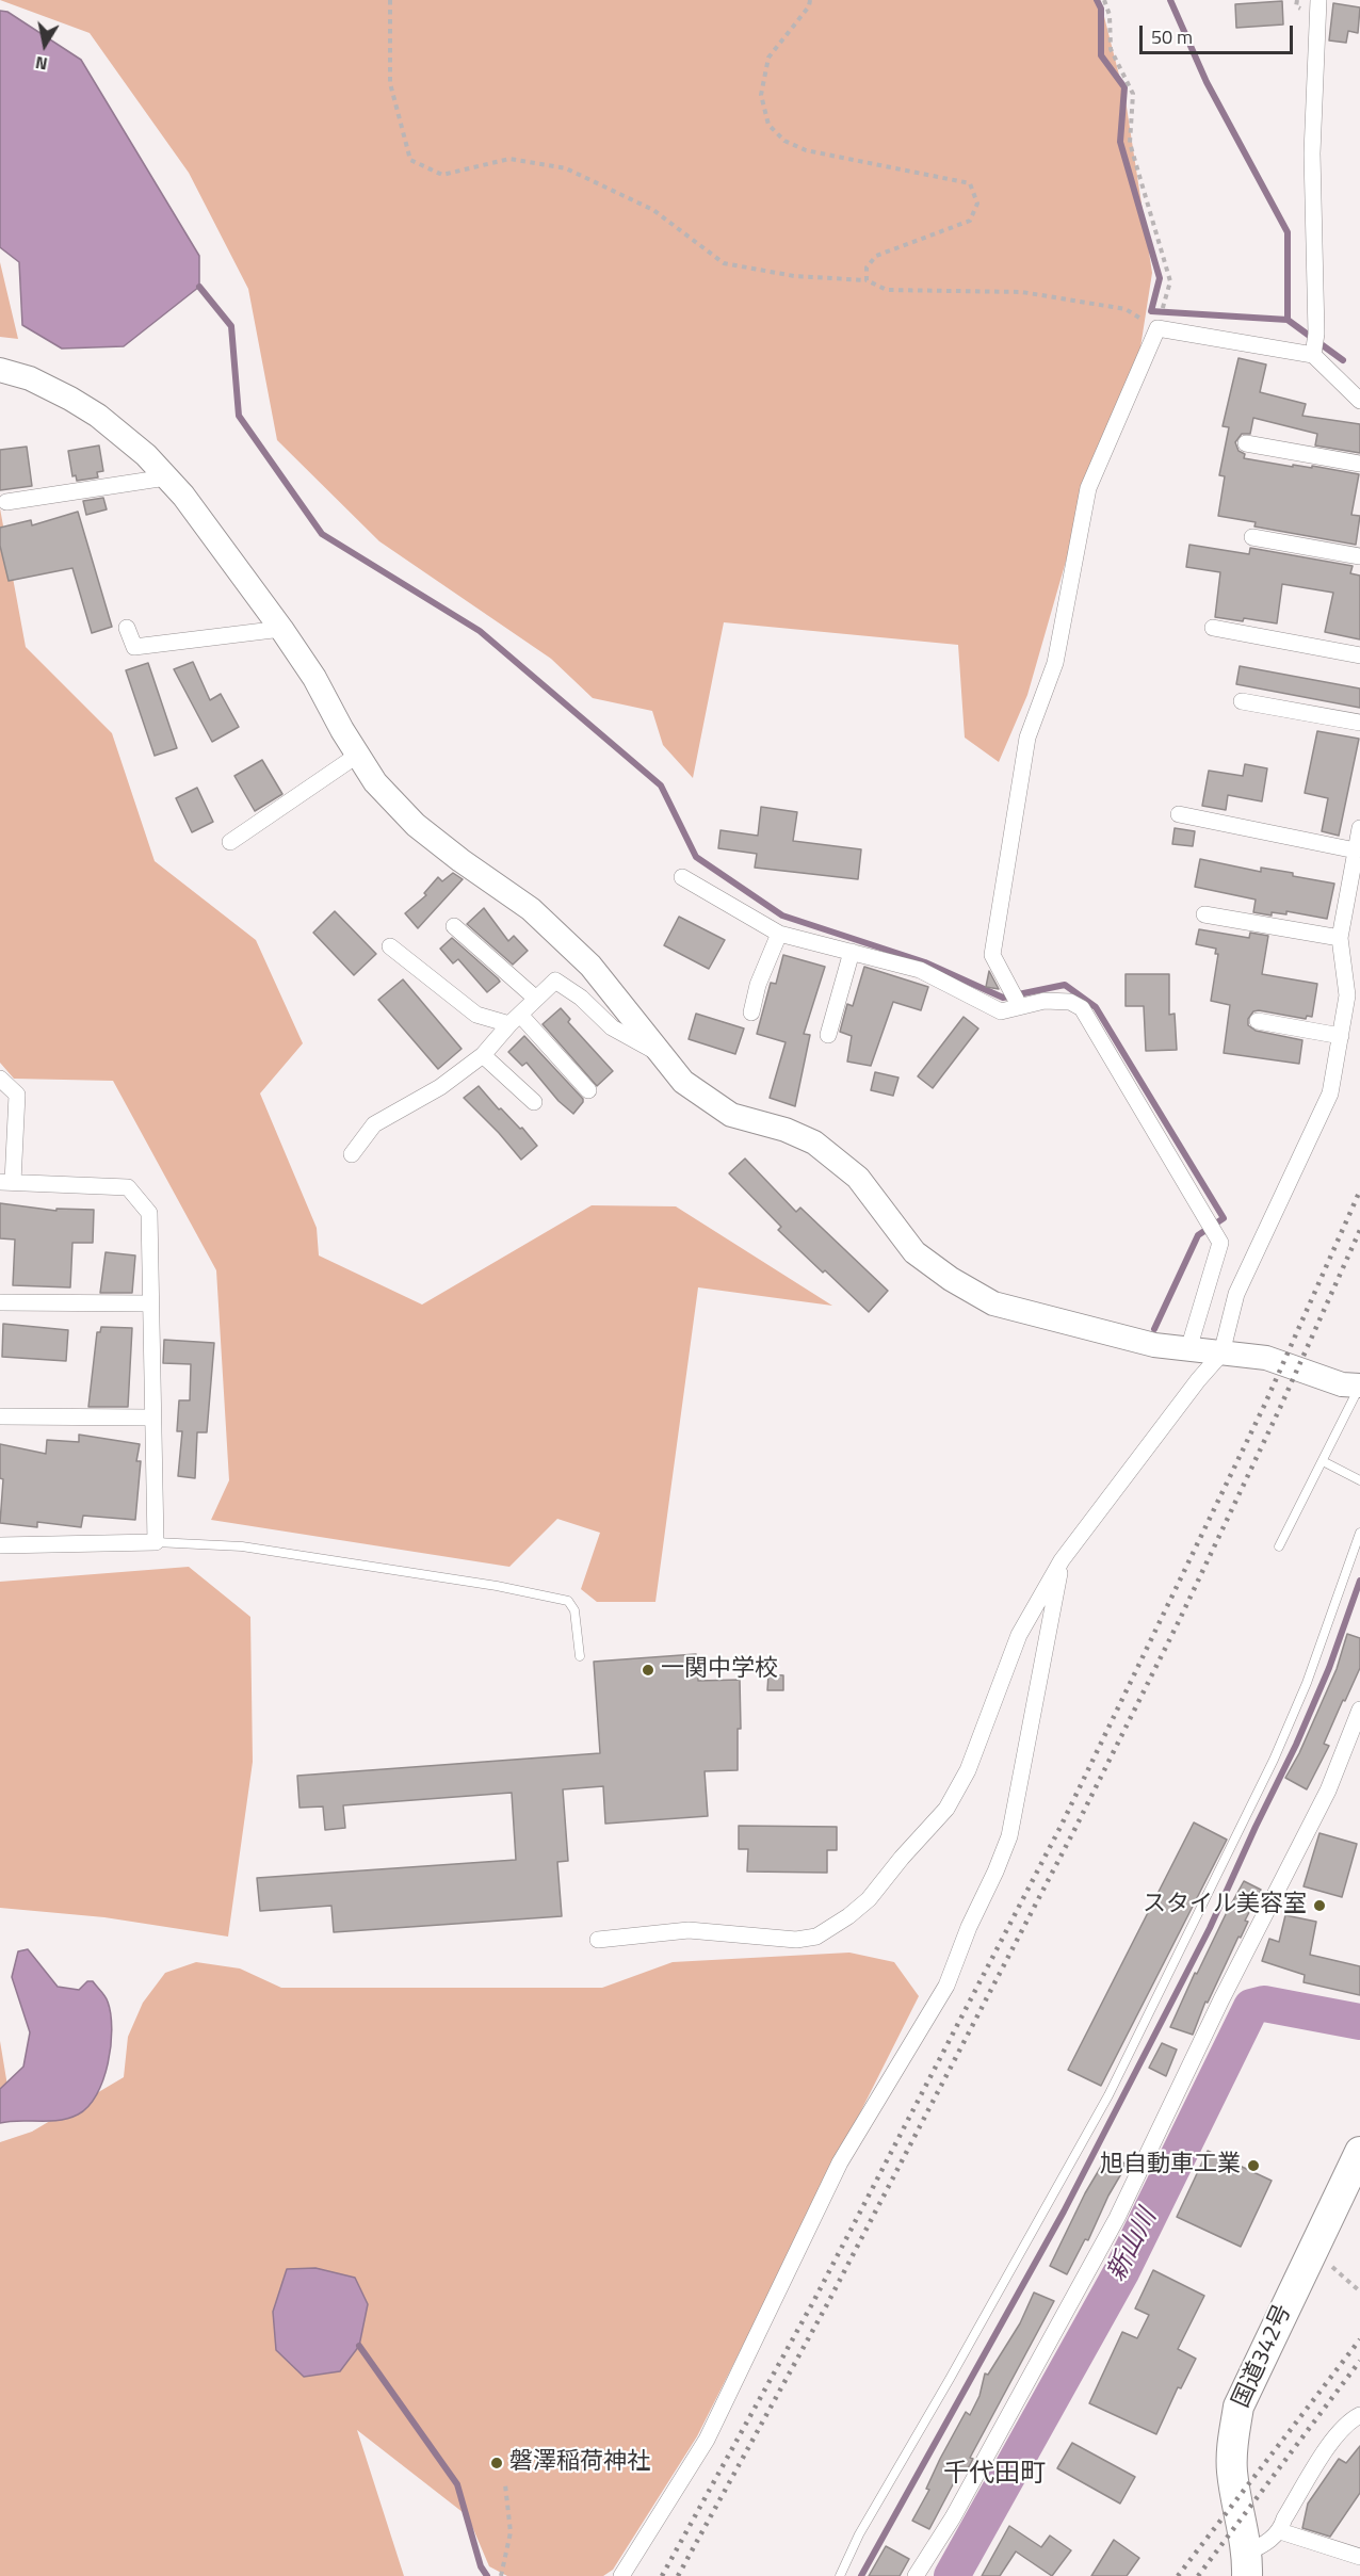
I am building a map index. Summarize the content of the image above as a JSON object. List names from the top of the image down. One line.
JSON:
{"streets":{"highway":["国道342号"]},"districts":["千代田町"],"water":["新山川"],"places":["一関中学校","スタイル美容室","旭自動車工業","磐澤稲荷神社"],"scale_bar":"50 m","north":"bottom"}
